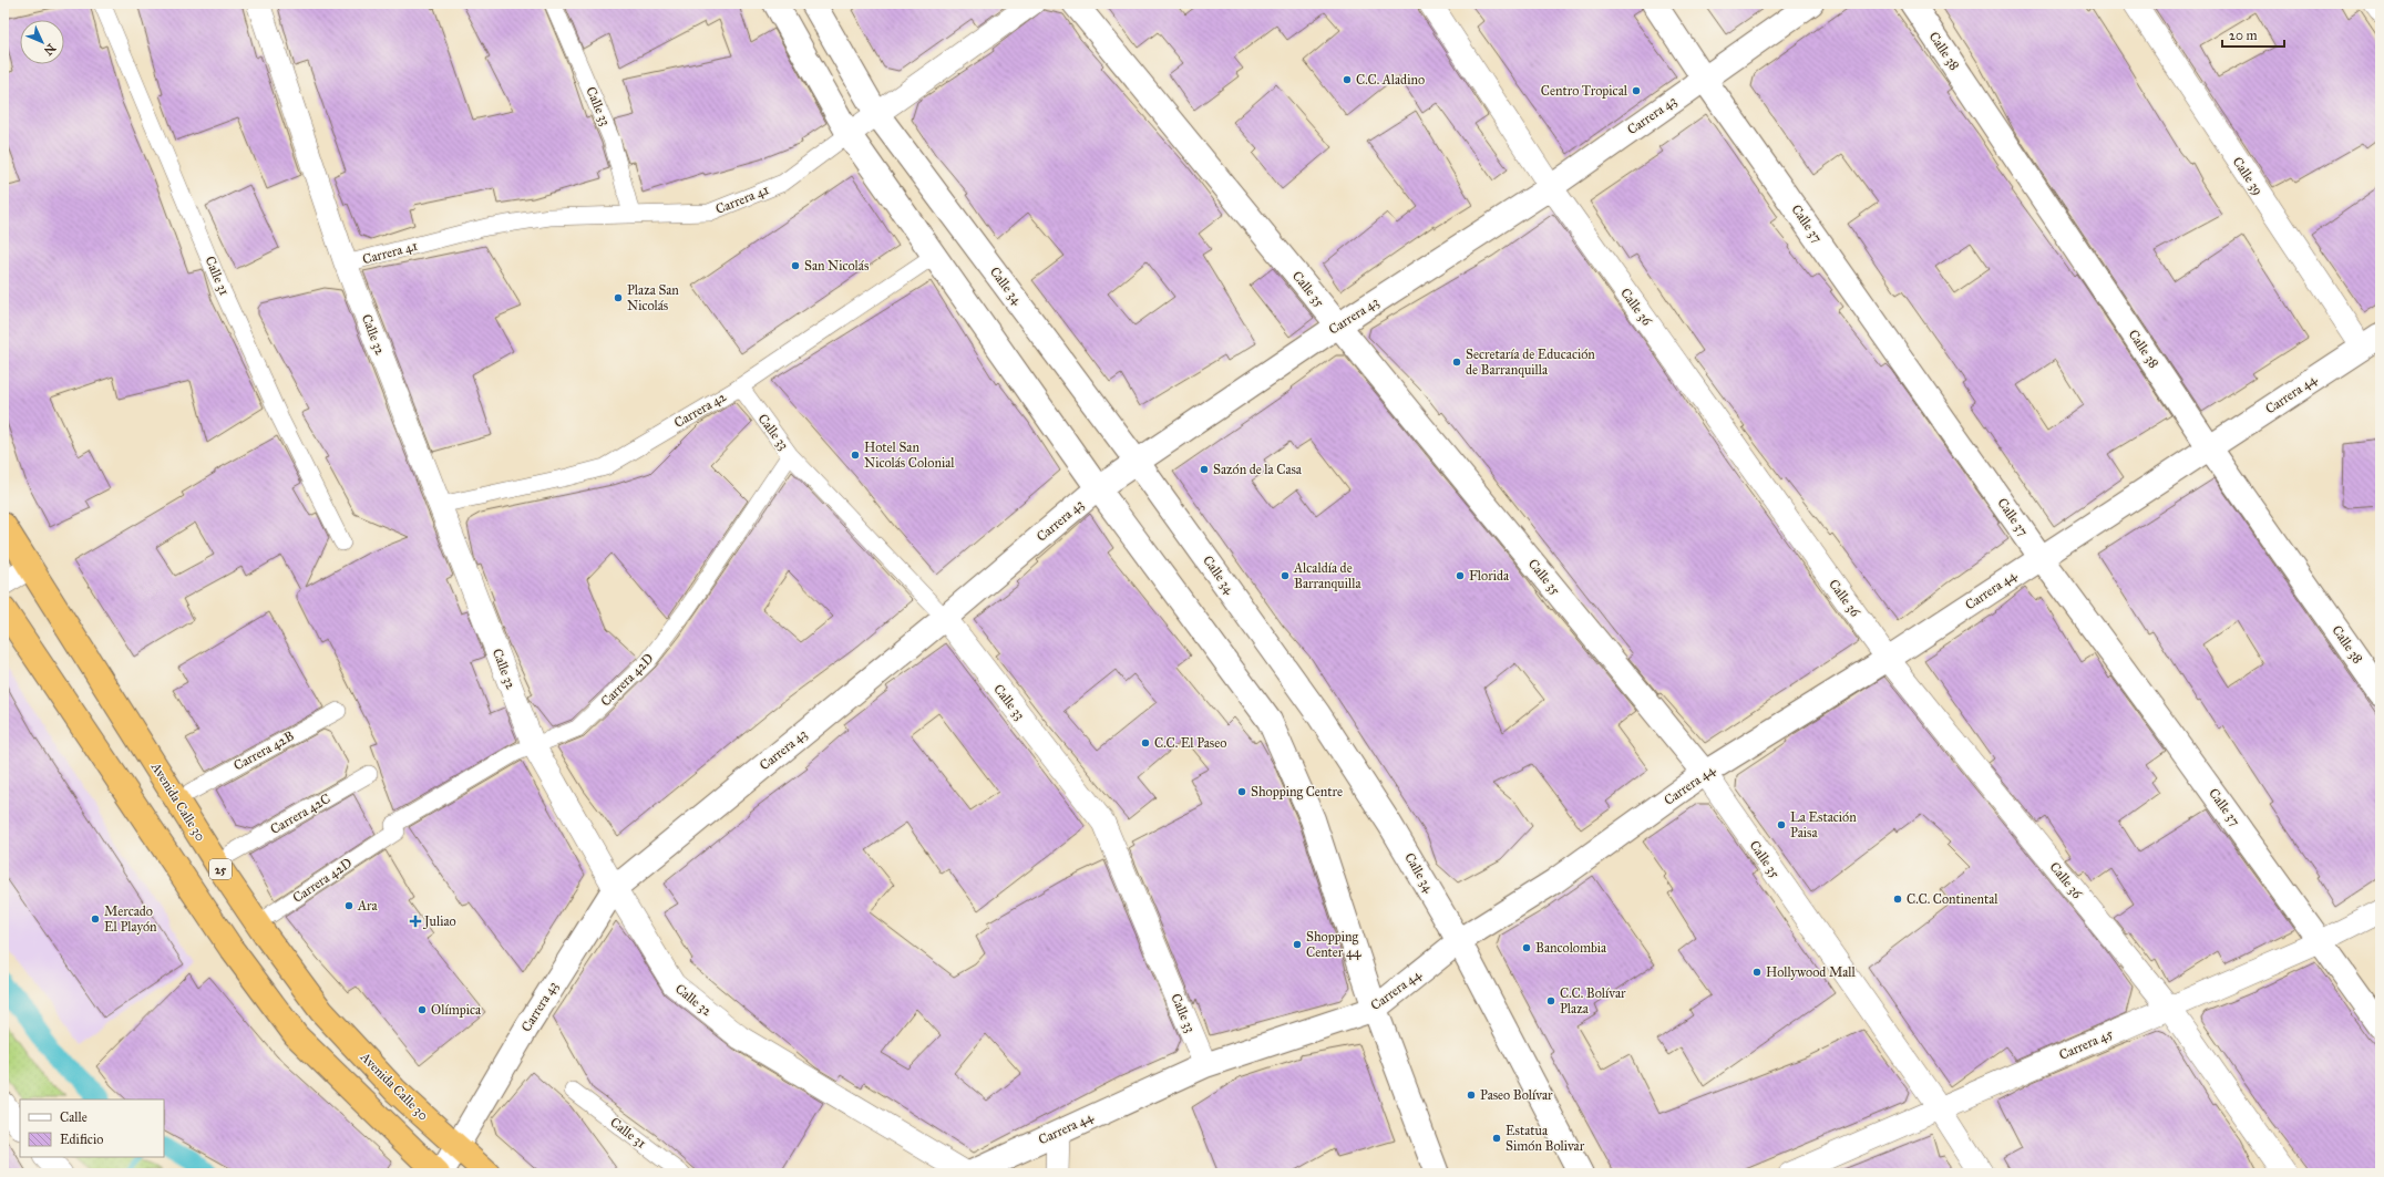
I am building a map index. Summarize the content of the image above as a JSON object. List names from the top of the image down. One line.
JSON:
{"streets":{"highway":["Avenida Calle 30","25"],"street":["Calle 38","Calle 33","Carrera 43","Calle 39","Carrera 41","Calle 37","Calle 31","Calle 34","Calle 35","Calle 36","Calle 32","Carrera 44","Carrera 42","Carrera 42D","Carrera 42B","Carrera 42C","Carrera 45"]},"crossings":[["Calle 38","Carrera 44"],["Calle 33","Carrera 43"],["Calle 33","Carrera 41"],["Calle 33","Carrera 44"],["Calle 33","Carrera 42"],["Calle 33","Carrera 42D"],["Carrera 43","Calle 37"],["Carrera 43","Calle 34"],["Carrera 43","Calle 35"],["Carrera 43","Calle 36"],["Carrera 43","Calle 32"],["Carrera 43","Avenida Calle 30"],["Calle 39","Carrera 44"],["Carrera 41","Calle 34"],["Carrera 41","Calle 32"],["Calle 37","Carrera 44"],["Calle 37","Carrera 45"],["Calle 34","Carrera 44"],["Calle 35","Carrera 44"],["Calle 35","Carrera 45"],["Calle 36","Carrera 44"],["Calle 36","Carrera 45"],["Calle 32","Carrera 44"],["Calle 32","Carrera 42"],["Calle 32","Carrera 42D"]],"places":{"other":["C.C. Aladino","Centro Tropical","San Nicolás","Plaza San Nicolás","Secretaría de Educación de Barranquilla","Hotel San Nicolás Colonial","Sazón de la Casa","Alcaldía de Barranquilla","Florida","C.C. El Paseo","Shopping Centre","La Estación Paisa","C.C. Continental","Ara","Mercado El Playón","Shopping Center 44","Bancolombia","Hollywood Mall","C.C. Bolívar Plaza","Olímpica","Paseo Bolívar","Estatua Simón Bolivar"],"health":["Juliao"]},"legend":["Calle","Edificio"],"scale_bar":"20 m","north":"bottom right"}
